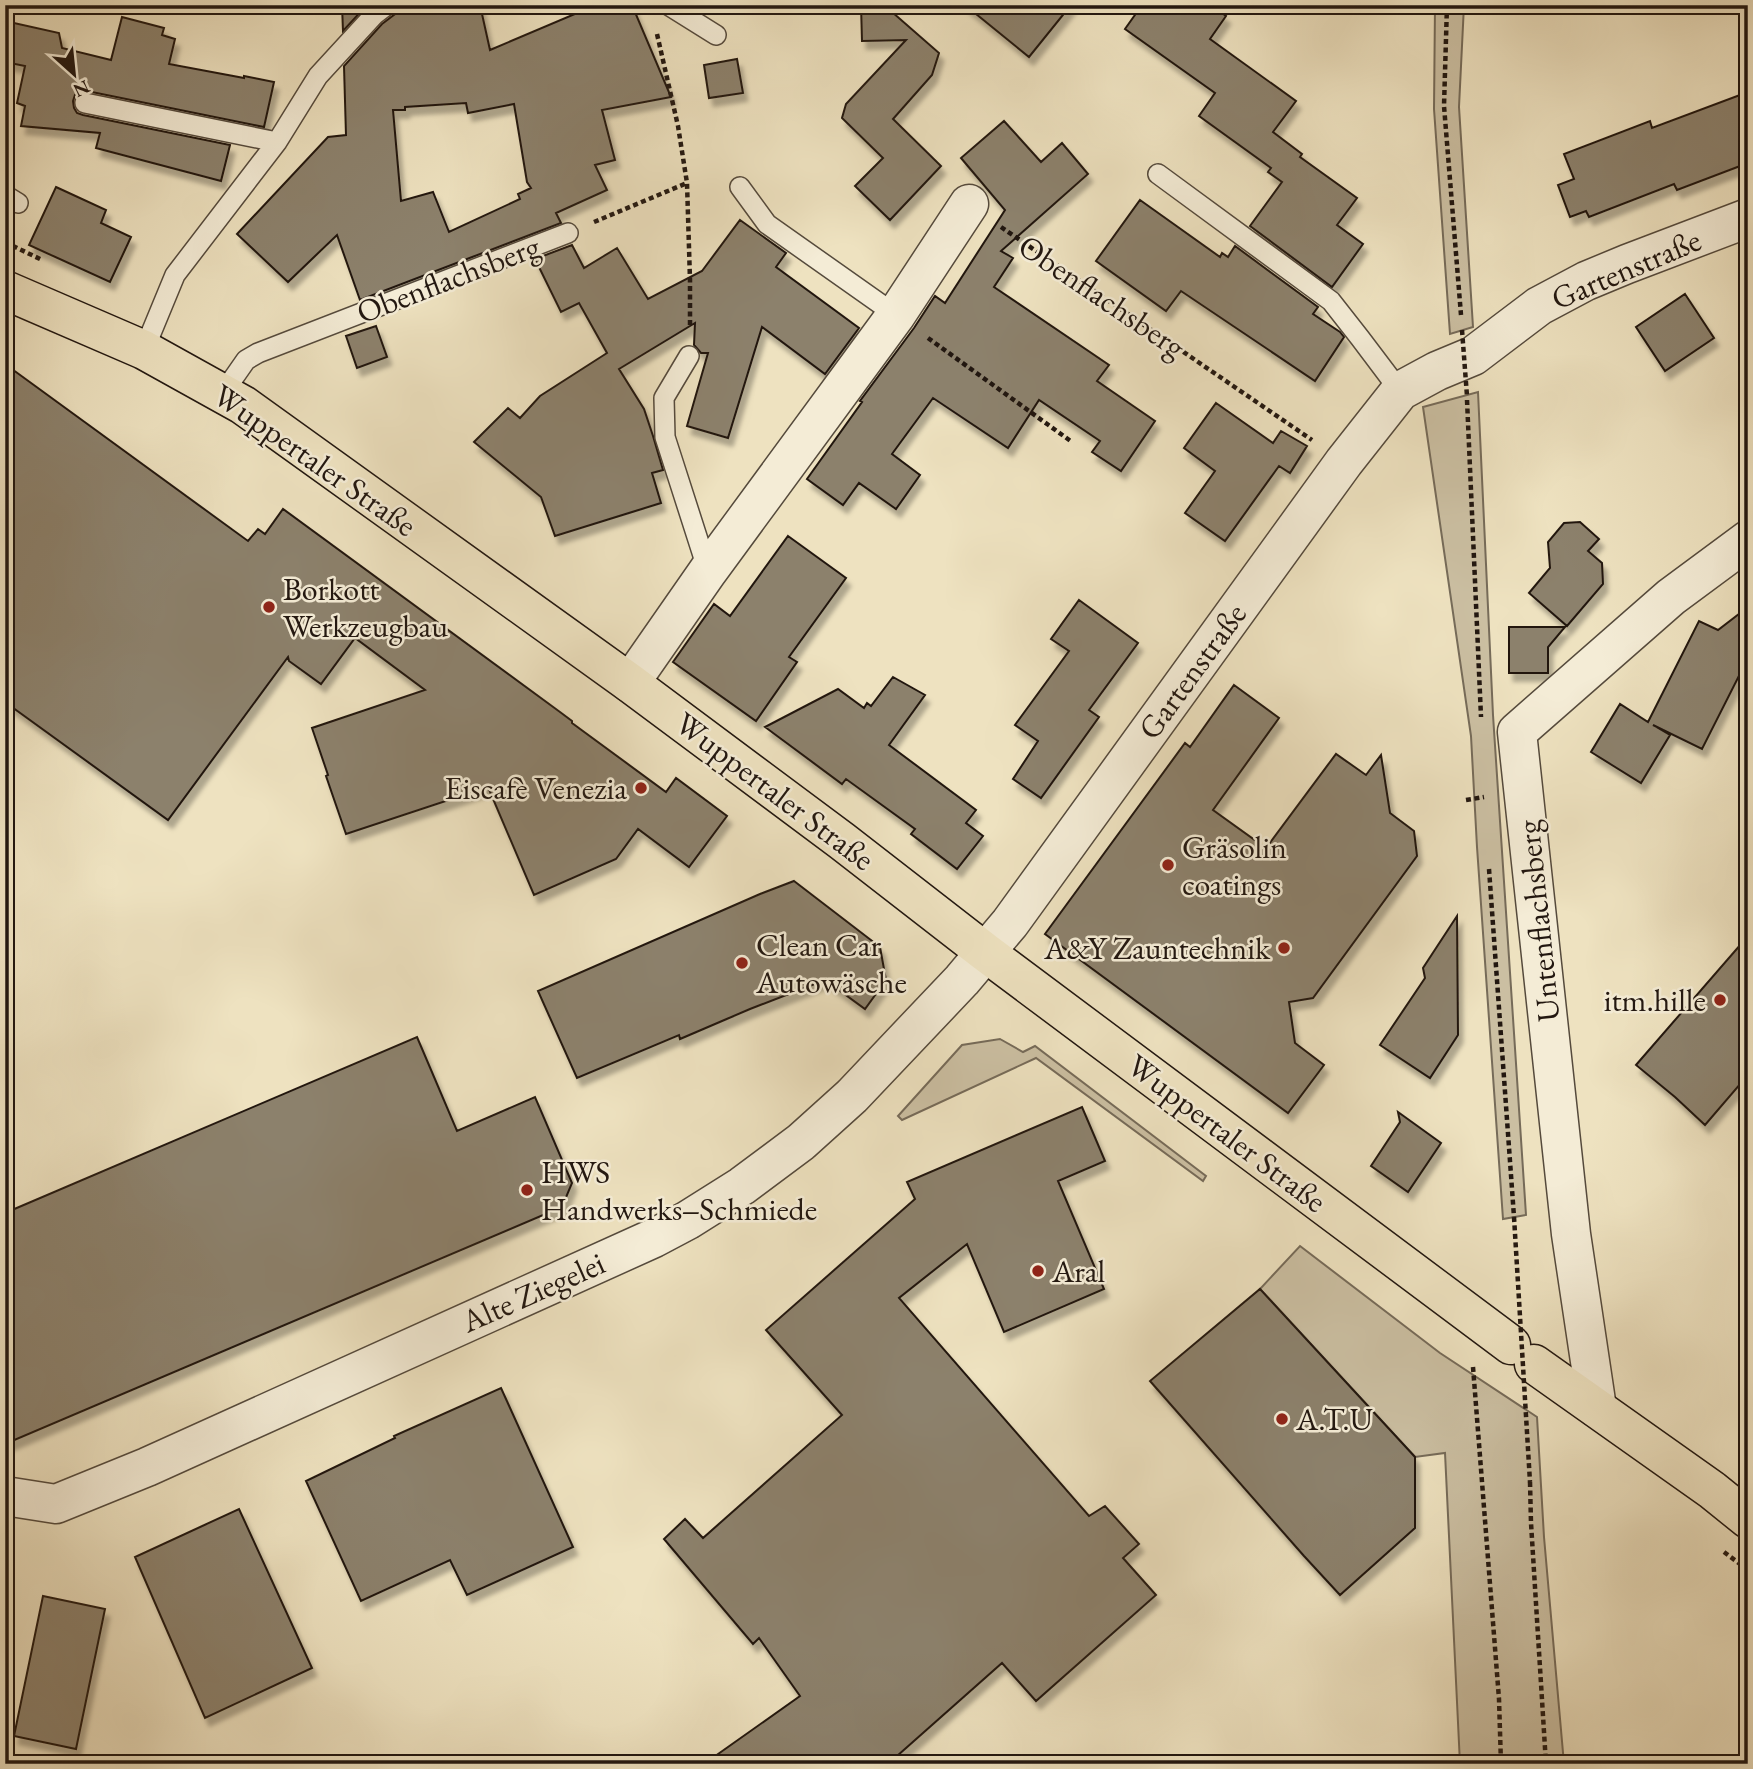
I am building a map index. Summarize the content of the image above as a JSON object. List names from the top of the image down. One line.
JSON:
{"streets":{"main road":["Wuppertaler Straße"],"street":["Gartenstraße","Untenflachsberg","Alte Ziegelei"],"lane":["Obenflachsberg"]},"crossings":[["Gartenstraße","Obenflachsberg"],["Gartenstraße","Wuppertaler Straße"],["Gartenstraße","Alte Ziegelei"],["Obenflachsberg","Wuppertaler Straße"],["Wuppertaler Straße","Untenflachsberg"],["Wuppertaler Straße","Alte Ziegelei"]],"places":["Borkott Werkzeugbau","Eiscafè Venezia","Gräsolin coatings","A&Y Zauntechnik","Clean Car Autowäsche","itm.hille","HWS Handwerks‒Schmiede","Aral","A.T.U"],"north":"bottom right"}
